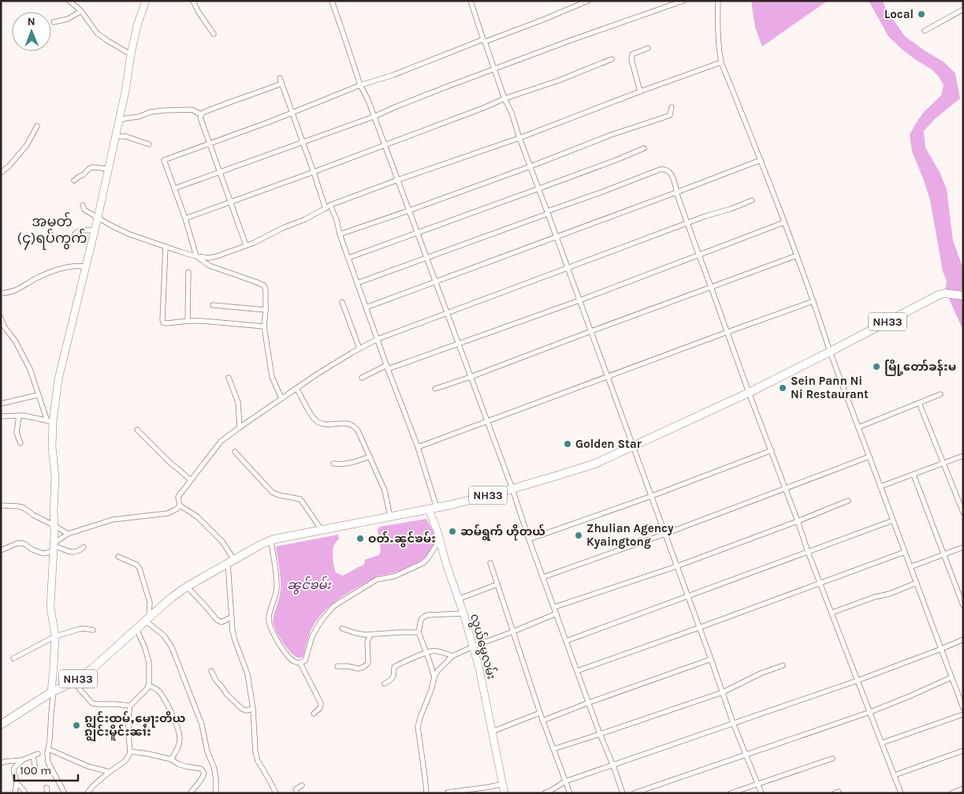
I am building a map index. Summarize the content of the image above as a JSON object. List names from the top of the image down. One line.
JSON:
{"streets":{"highway":["NH33"],"street":["လွယ်မွေလမ်း"]},"crossings":[["NH33","လွယ်မွေလမ်း"]],"districts":["အမှတ် (၄)ရပ်ကွက်"],"water":["ၼွင်ၶမ်း"],"places":["Local","မြို့တော်ခန်းမ","Sein Pann Ni Ni Restaurant","Golden Star","ဆမ်ရွက် ဟိုတယ်","Zhulian Agency Kyaingtong","ဝတ်ႉၼွင်ၶမ်း","ၵျွင်းထမ်ႇမေႃးတိယ ၵျွင်းမိူင်းၼၢႆး"],"scale_bar":"100 m","north":"top"}
